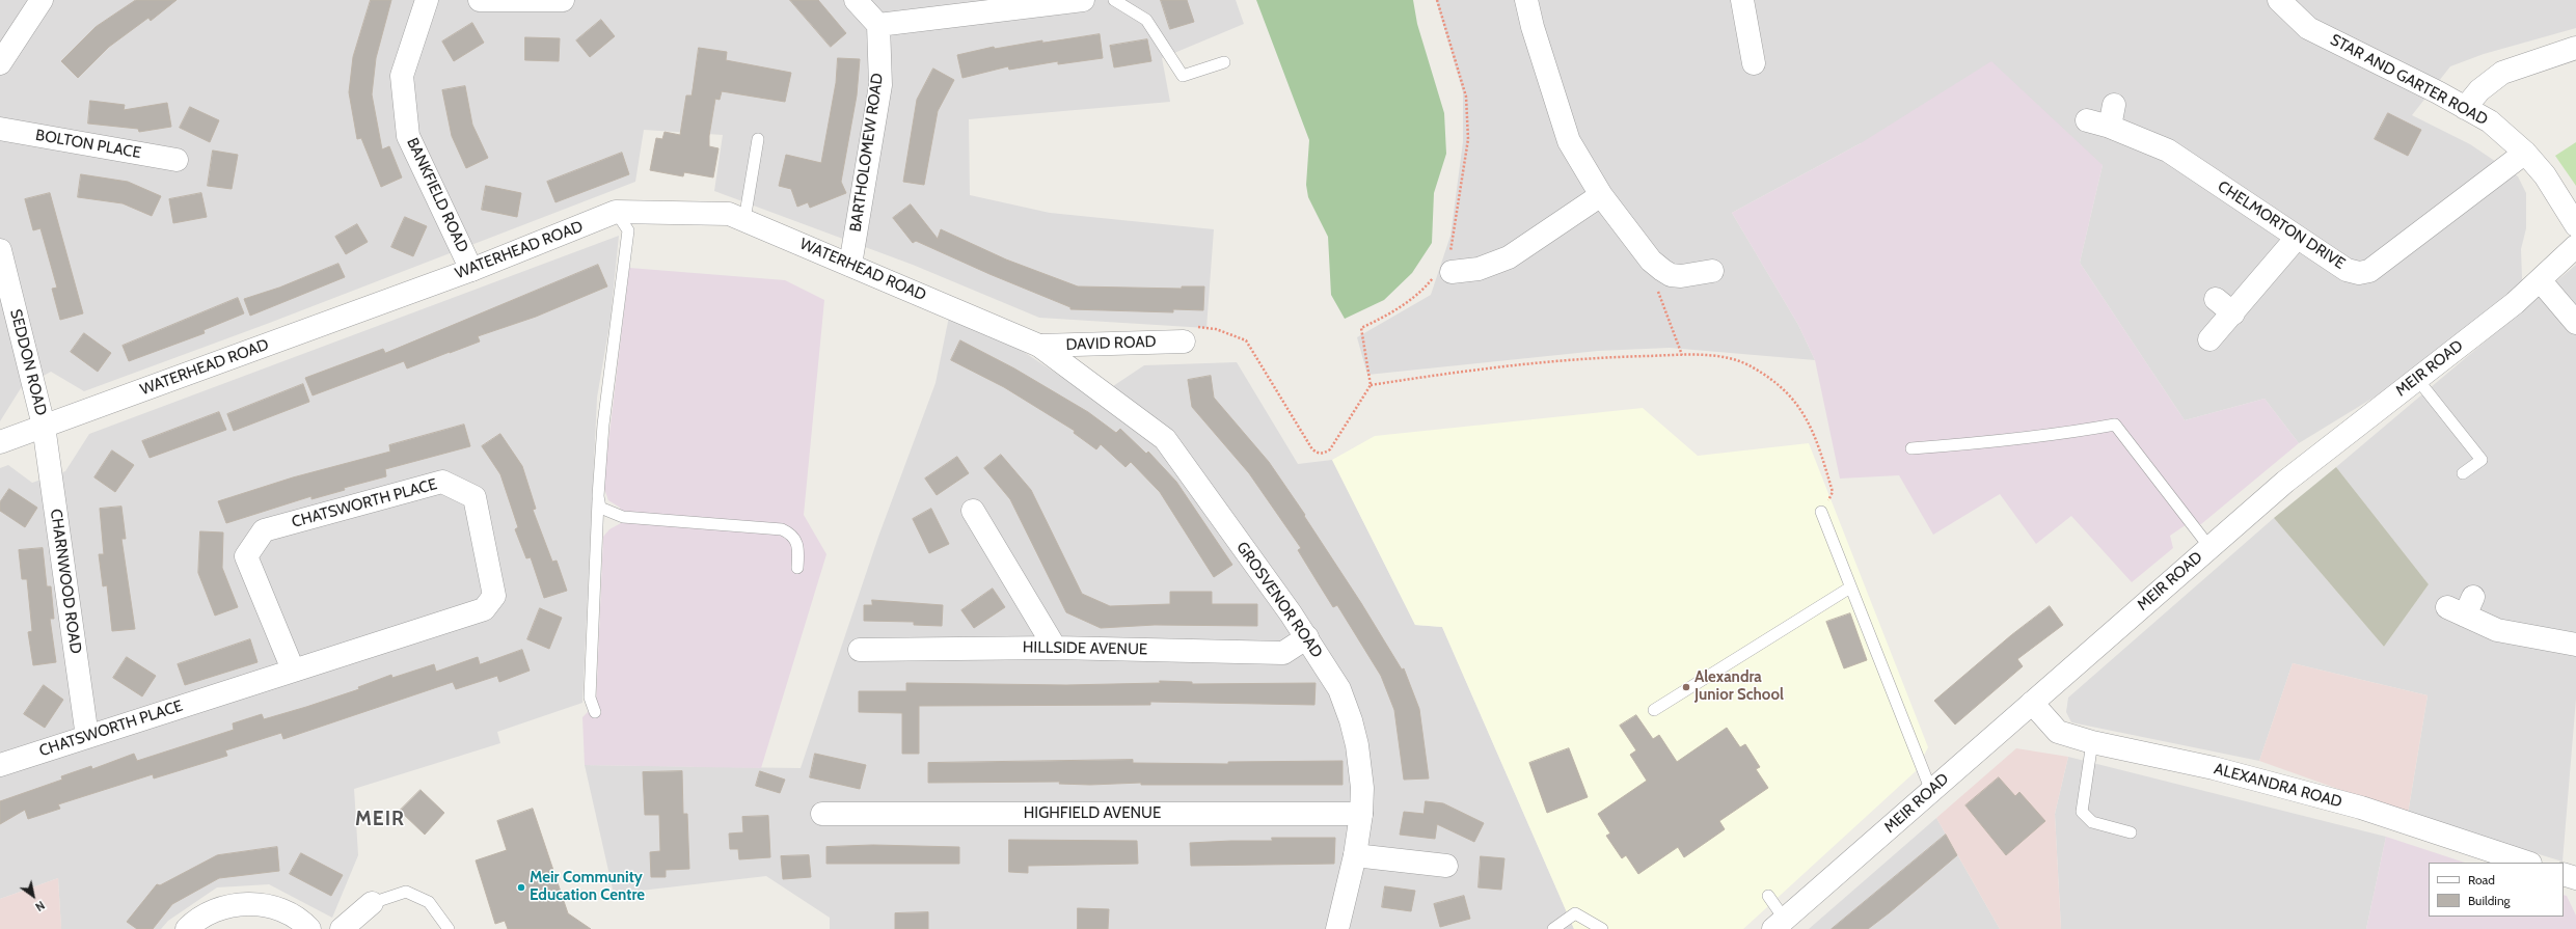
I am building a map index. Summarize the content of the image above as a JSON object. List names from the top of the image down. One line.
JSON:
{"streets":{"street":["STAR AND GARTER ROAD","BOLTON PLACE","BARTHOLOMEW ROAD","BANKFIELD ROAD","CHELMORTON DRIVE","WATERHEAD ROAD","DAVID ROAD","SEDDON ROAD","MEIR ROAD","CHATSWORTH PLACE","CHARNWOOD ROAD","GROSVENOR ROAD","HILLSIDE AVENUE","ALEXANDRA ROAD","HIGHFIELD AVENUE"]},"crossings":[["STAR AND GARTER ROAD","CHELMORTON DRIVE"],["BARTHOLOMEW ROAD","WATERHEAD ROAD"],["BANKFIELD ROAD","WATERHEAD ROAD"],["WATERHEAD ROAD","DAVID ROAD"],["WATERHEAD ROAD","SEDDON ROAD"],["WATERHEAD ROAD","CHARNWOOD ROAD"],["WATERHEAD ROAD","GROSVENOR ROAD"],["DAVID ROAD","GROSVENOR ROAD"],["SEDDON ROAD","CHARNWOOD ROAD"],["MEIR ROAD","ALEXANDRA ROAD"],["CHATSWORTH PLACE","CHARNWOOD ROAD"],["GROSVENOR ROAD","HILLSIDE AVENUE"],["GROSVENOR ROAD","HIGHFIELD AVENUE"]],"districts":["MEIR"],"places":["Alexandra Junior School","Meir Community Education Centre"],"legend":["Road","Building"],"north":"bottom right"}
